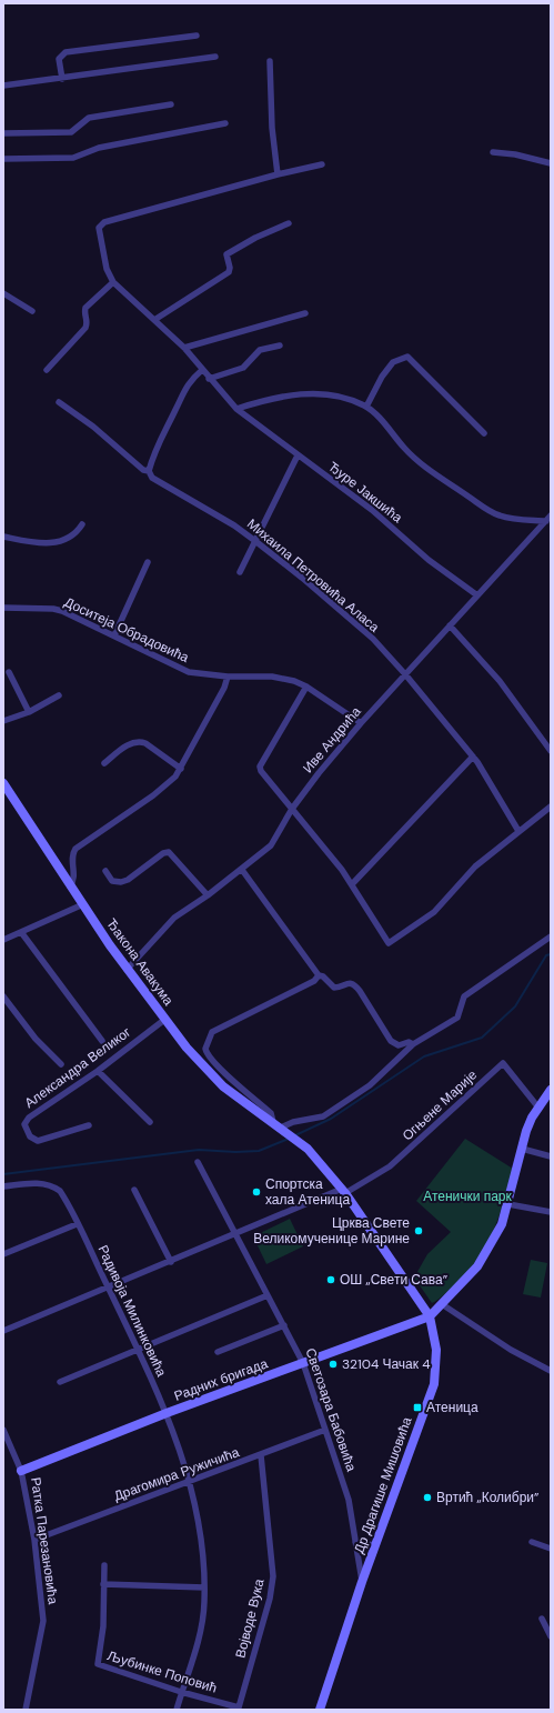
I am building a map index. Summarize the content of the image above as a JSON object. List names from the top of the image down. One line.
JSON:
{"streets":{"main road":["Ђакона Авакума","Радних бригада","Др Драгише Мишовића"],"street":["Ђуре Јакшића","Михаила Петровића Аласа","Доситеја Обрадовића","Иве Андрића","Александра Великог","Огњене Марије","Радивоја Милинковића","Светозара Бабовића","Драгомира Ружичића","Ратка Парезановића","Војводе Вука","Љубинке Поповић"]},"crossings":[["Ђуре Јакшића","Иве Андрића"],["Михаила Петровића Аласа","Иве Андрића"],["Доситеја Обрадовића","Иве Андрића"],["Иве Андрића","Ђакона Авакума"],["Ђакона Авакума","Александра Великог"],["Ђакона Авакума","Др Драгише Мишовића"],["Огњене Марије","Др Драгише Мишовића"],["Радивоја Милинковића","Радних бригада"],["Радивоја Милинковића","Драгомира Ружичића"],["Радивоја Милинковића","Љубинке Поповић"],["Радних бригада","Светозара Бабовића"],["Радних бригада","Др Драгише Мишовића"],["Радних бригада","Ратка Парезановића"],["Светозара Бабовића","Драгомира Ружичића"],["Светозара Бабовића","Др Драгише Мишовића"],["Драгомира Ружичића","Ратка Парезановића"],["Драгомира Ружичића","Војводе Вука"],["Војводе Вука","Љубинке Поповић"]],"parks":["Атенички парк"],"places":{"other":["Спортска хала Атеница","Црква Свете Великомученице Марине","ОШ „Свети Сава”","32104 Чачак 4","Вртић „Колибри”"],"transit":["Атеница"]}}
